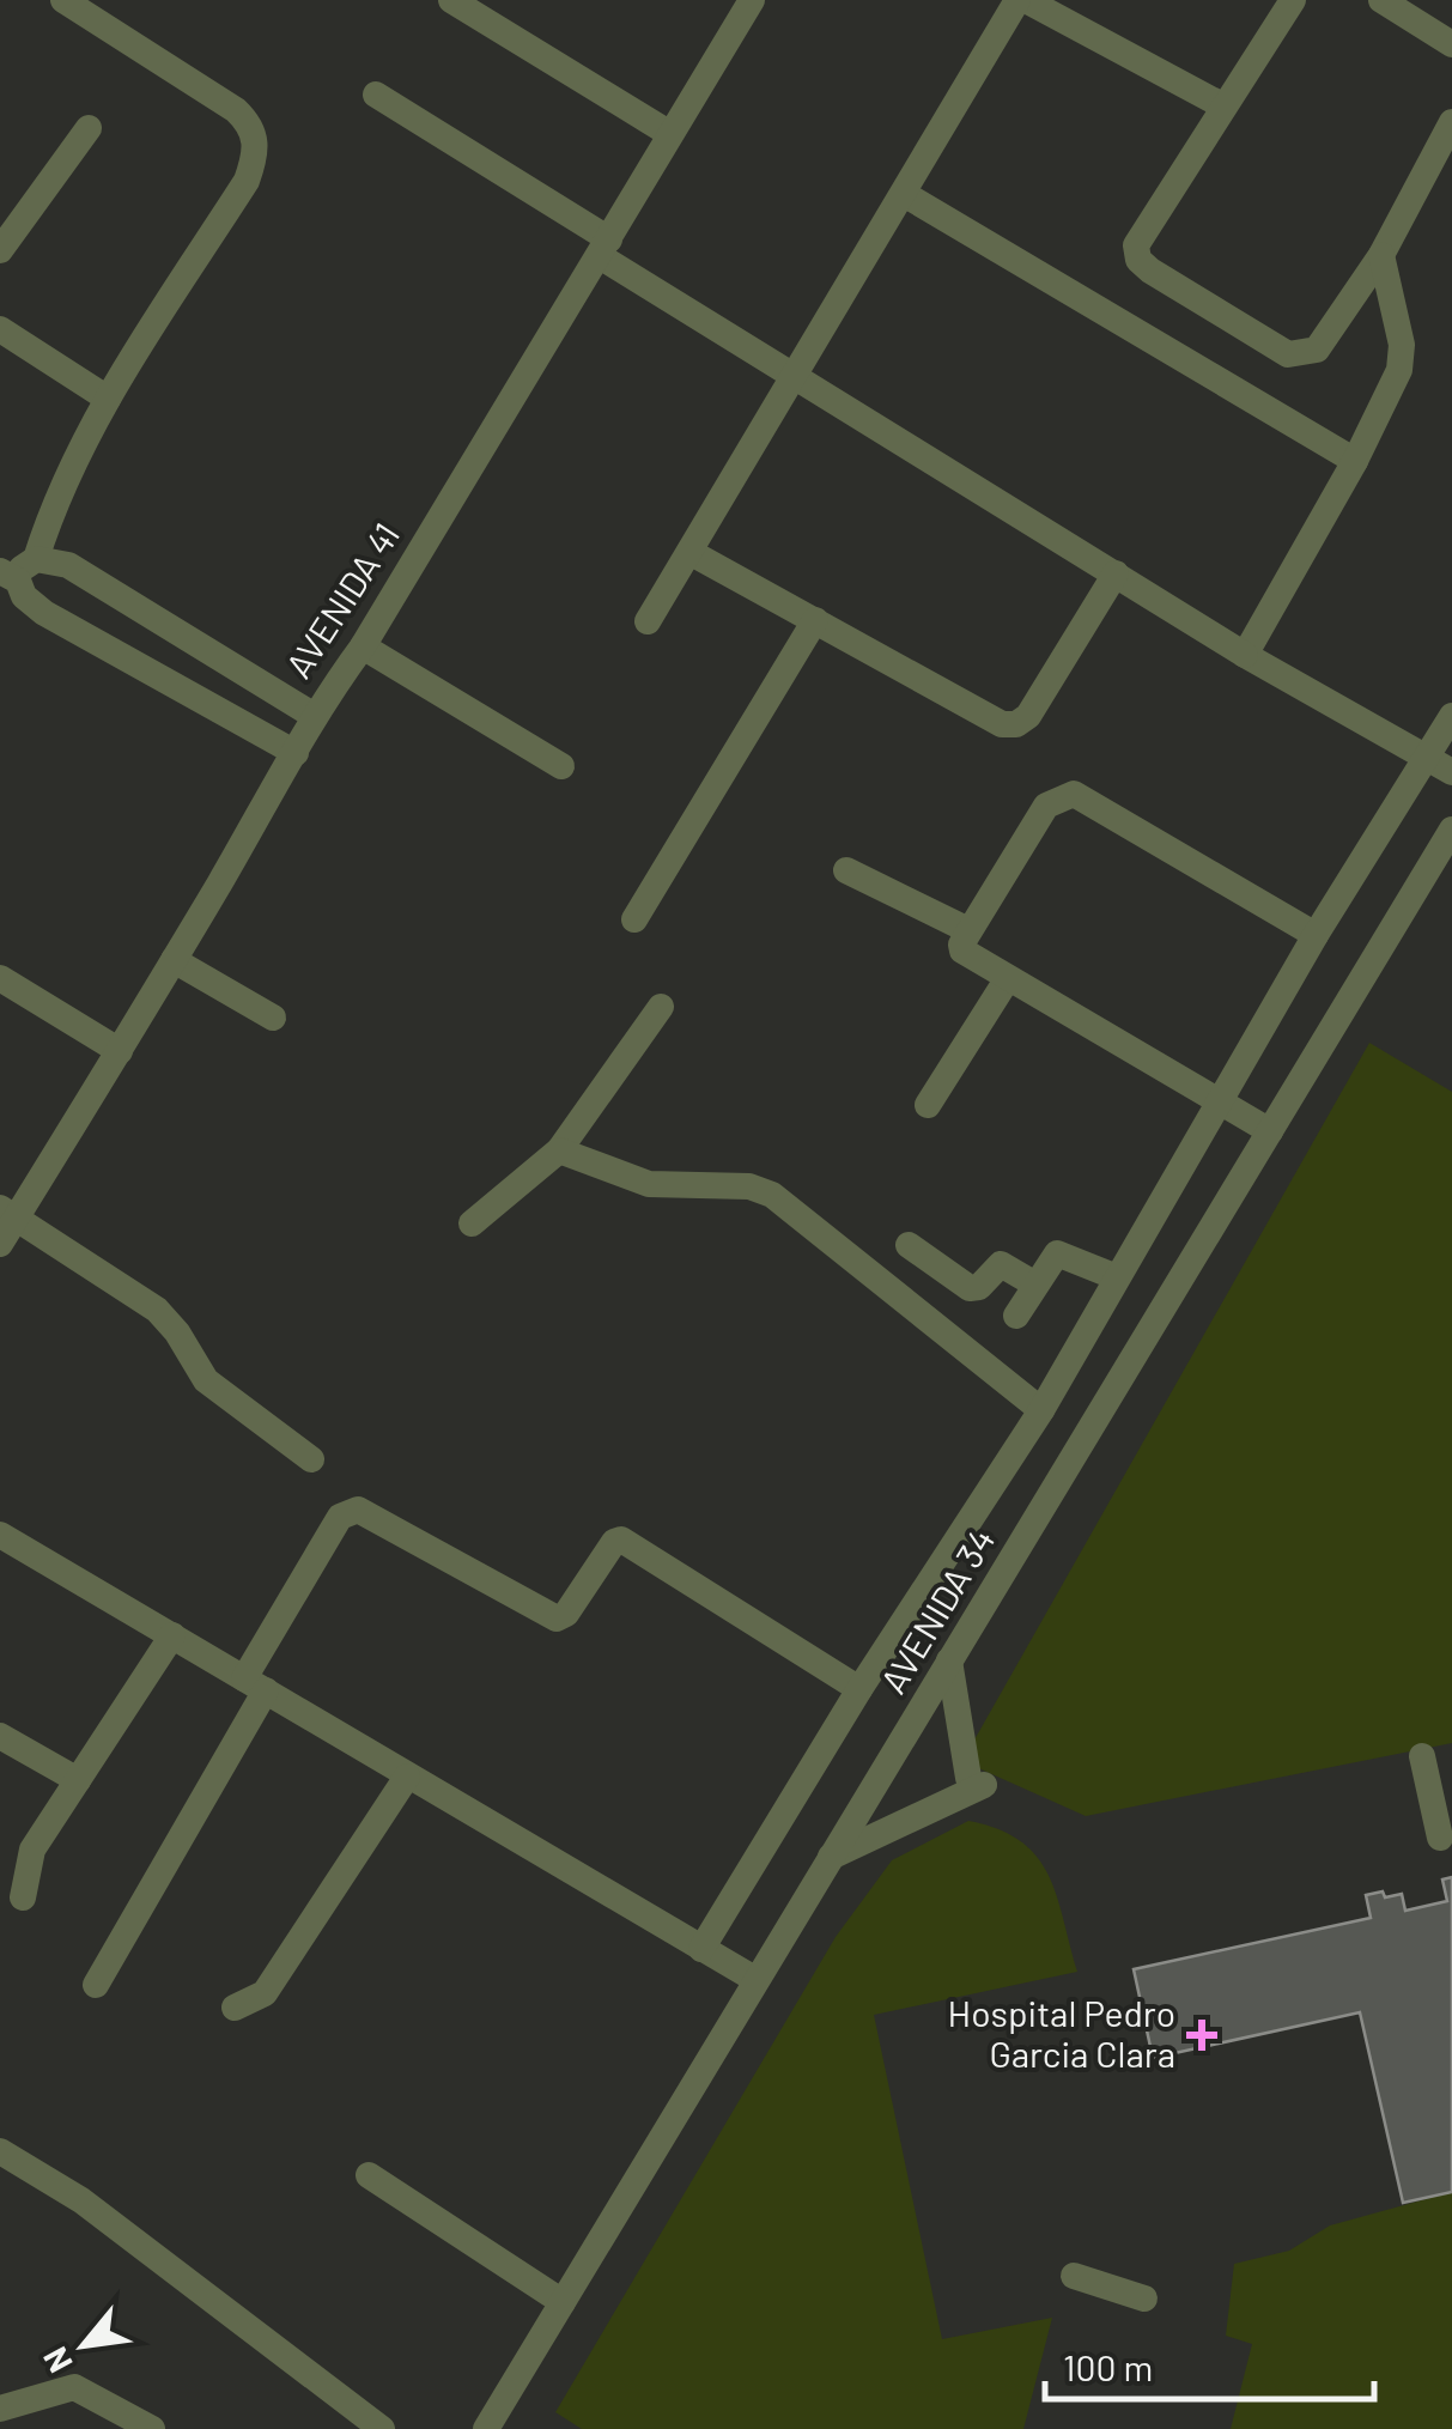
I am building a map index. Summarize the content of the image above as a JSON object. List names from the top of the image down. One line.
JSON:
{"streets":{"street":["AVENIDA 41","AVENIDA 34"]},"places":{"health":["Hospital Pedro Garcia Clara"]},"scale_bar":"100 m","north":"bottom left"}
